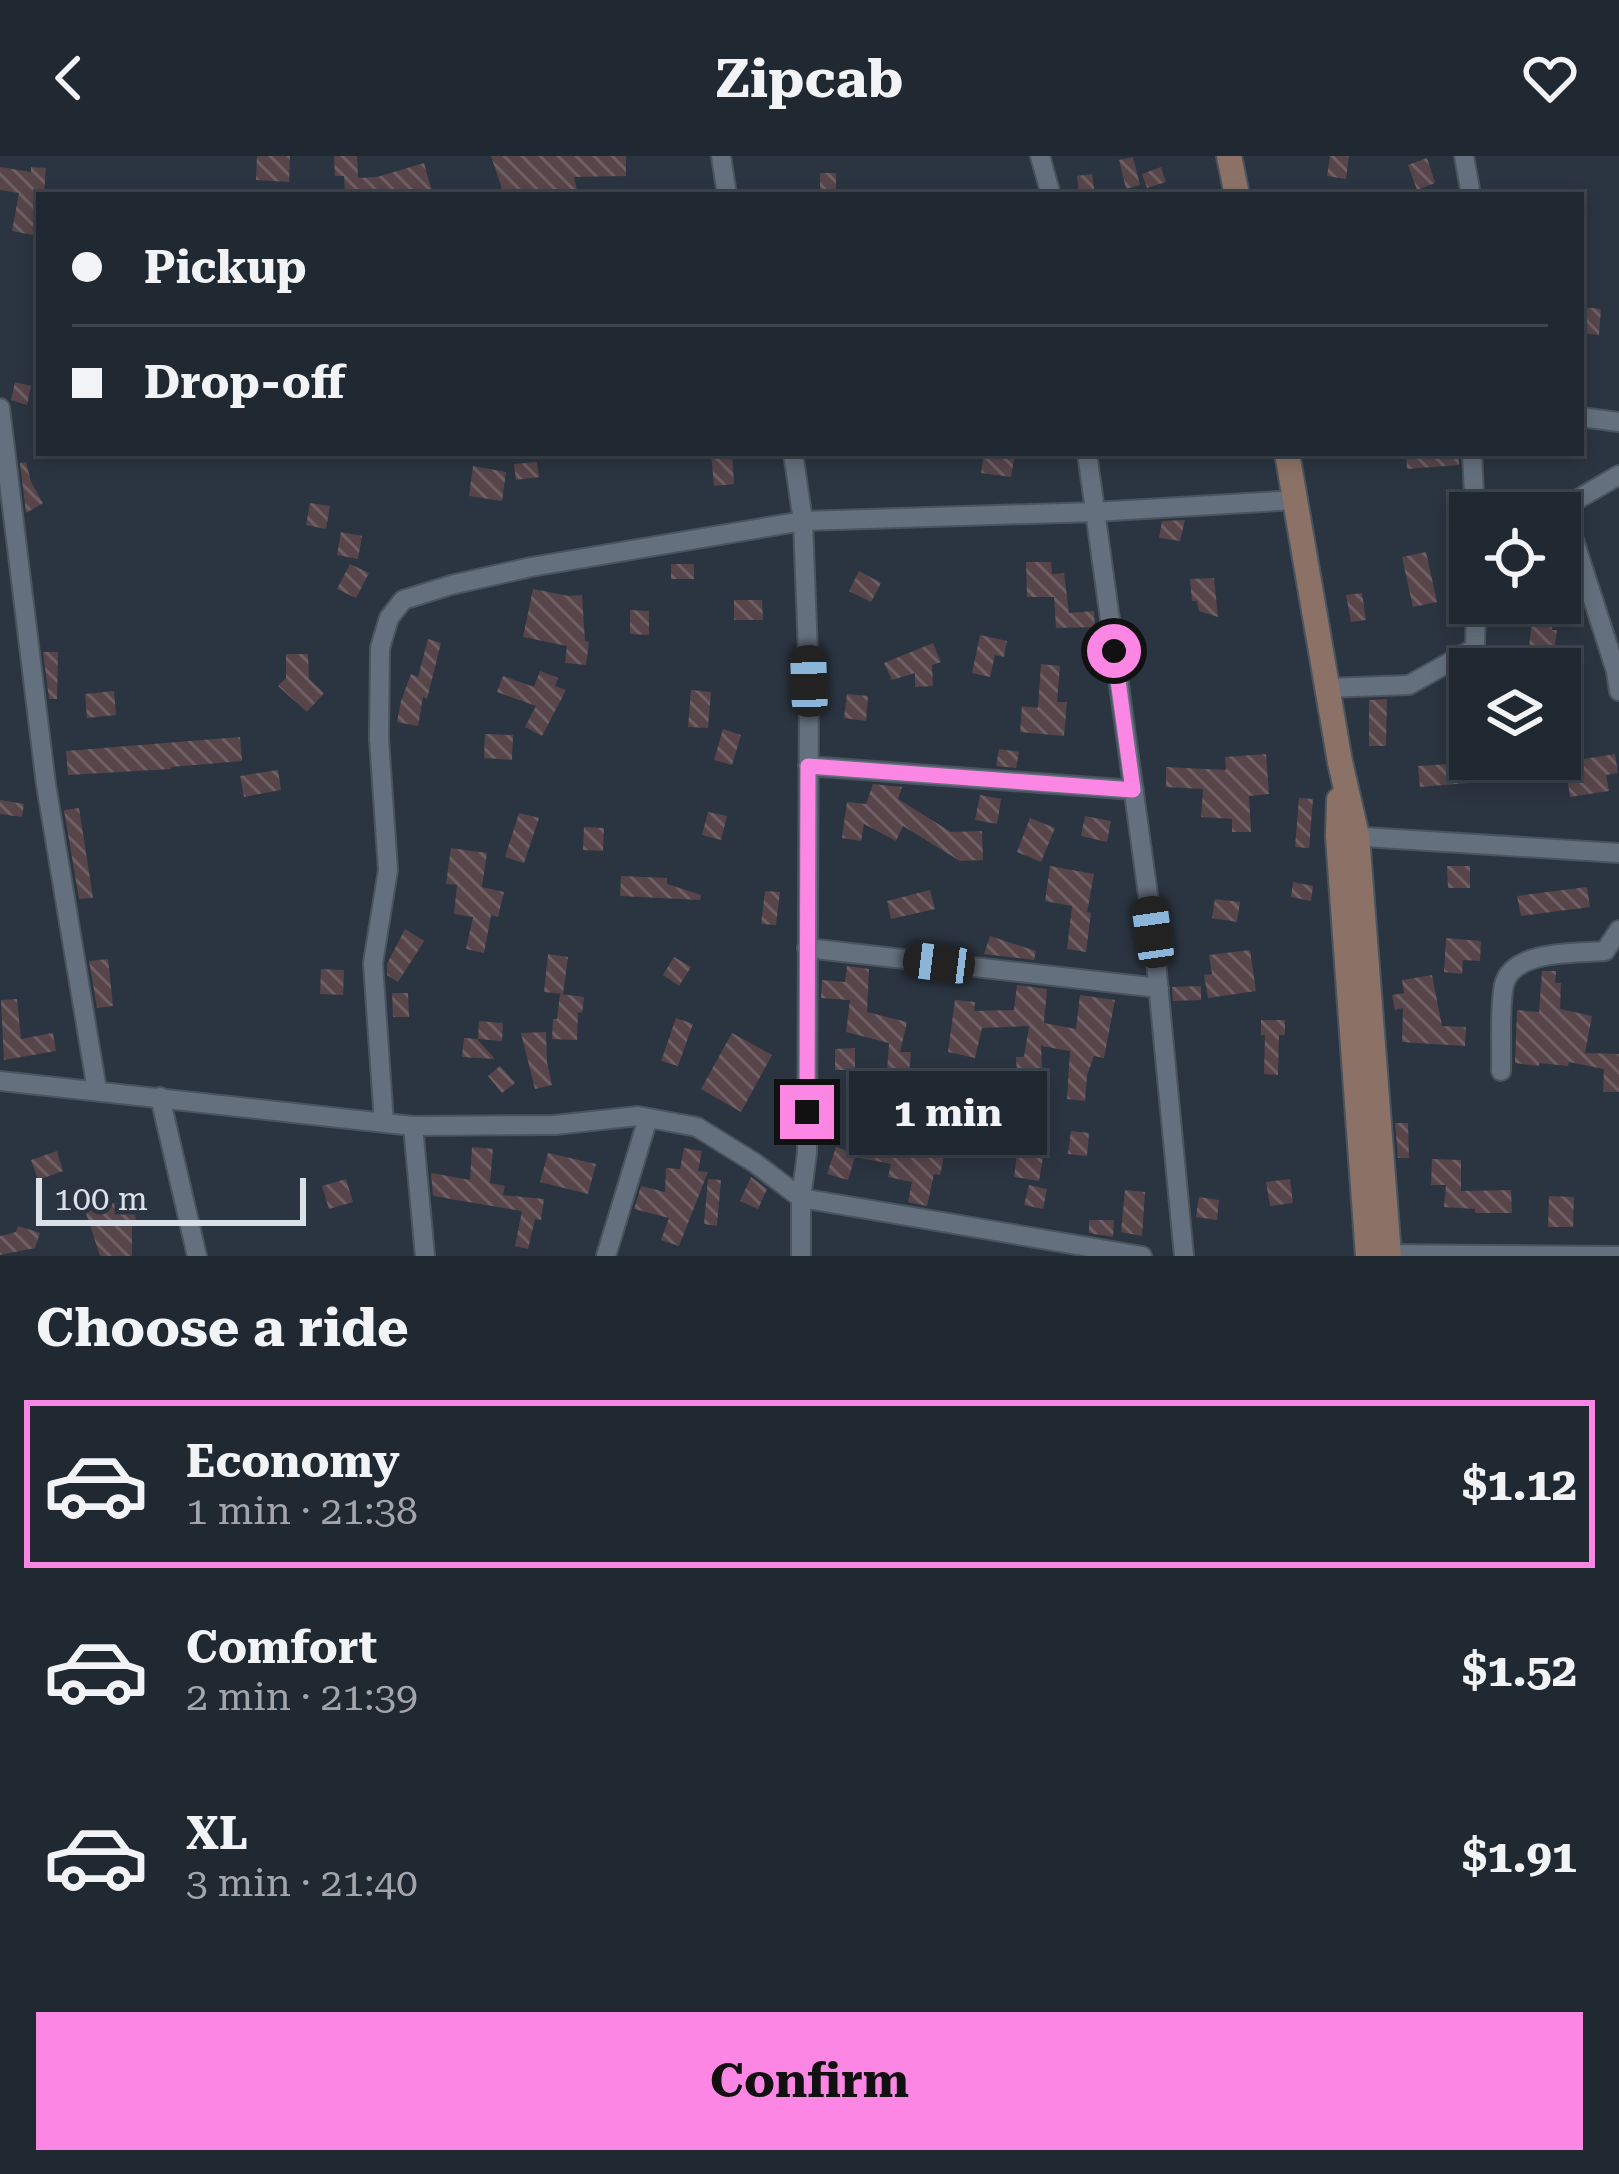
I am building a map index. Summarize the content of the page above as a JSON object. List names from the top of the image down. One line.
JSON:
{"scale_bar":"100 m","page":{"header":"Zipcab","banner":["Pickup","Drop-off"],"bubble":"1 min","scale":"100 m","heading":"Choose a ride","list":[{"name":"Economy","note":"1 min · 21:38","value":"$1.12"},{"name":"Comfort","note":"2 min · 21:39","value":"$1.52"},{"name":"XL","note":"3 min · 21:40","value":"$1.91"}],"buttons":"Confirm"}}
